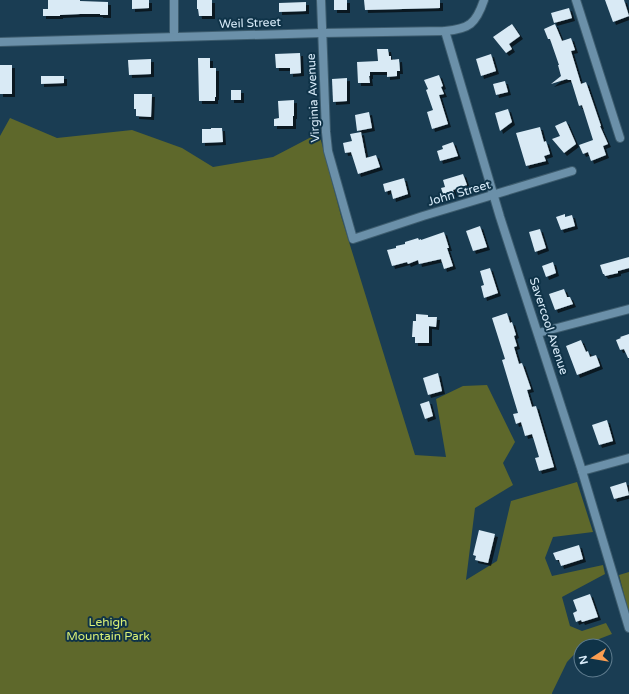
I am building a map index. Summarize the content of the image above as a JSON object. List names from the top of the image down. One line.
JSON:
{"streets":{"street":["Weil Street","Virginia Avenue","John Street","Savercool Avenue"]},"crossings":[["Weil Street","Virginia Avenue"],["Weil Street","Savercool Avenue"],["Virginia Avenue","John Street"],["John Street","Savercool Avenue"]],"parks":["Lehigh Mountain Park"],"north":"left"}
